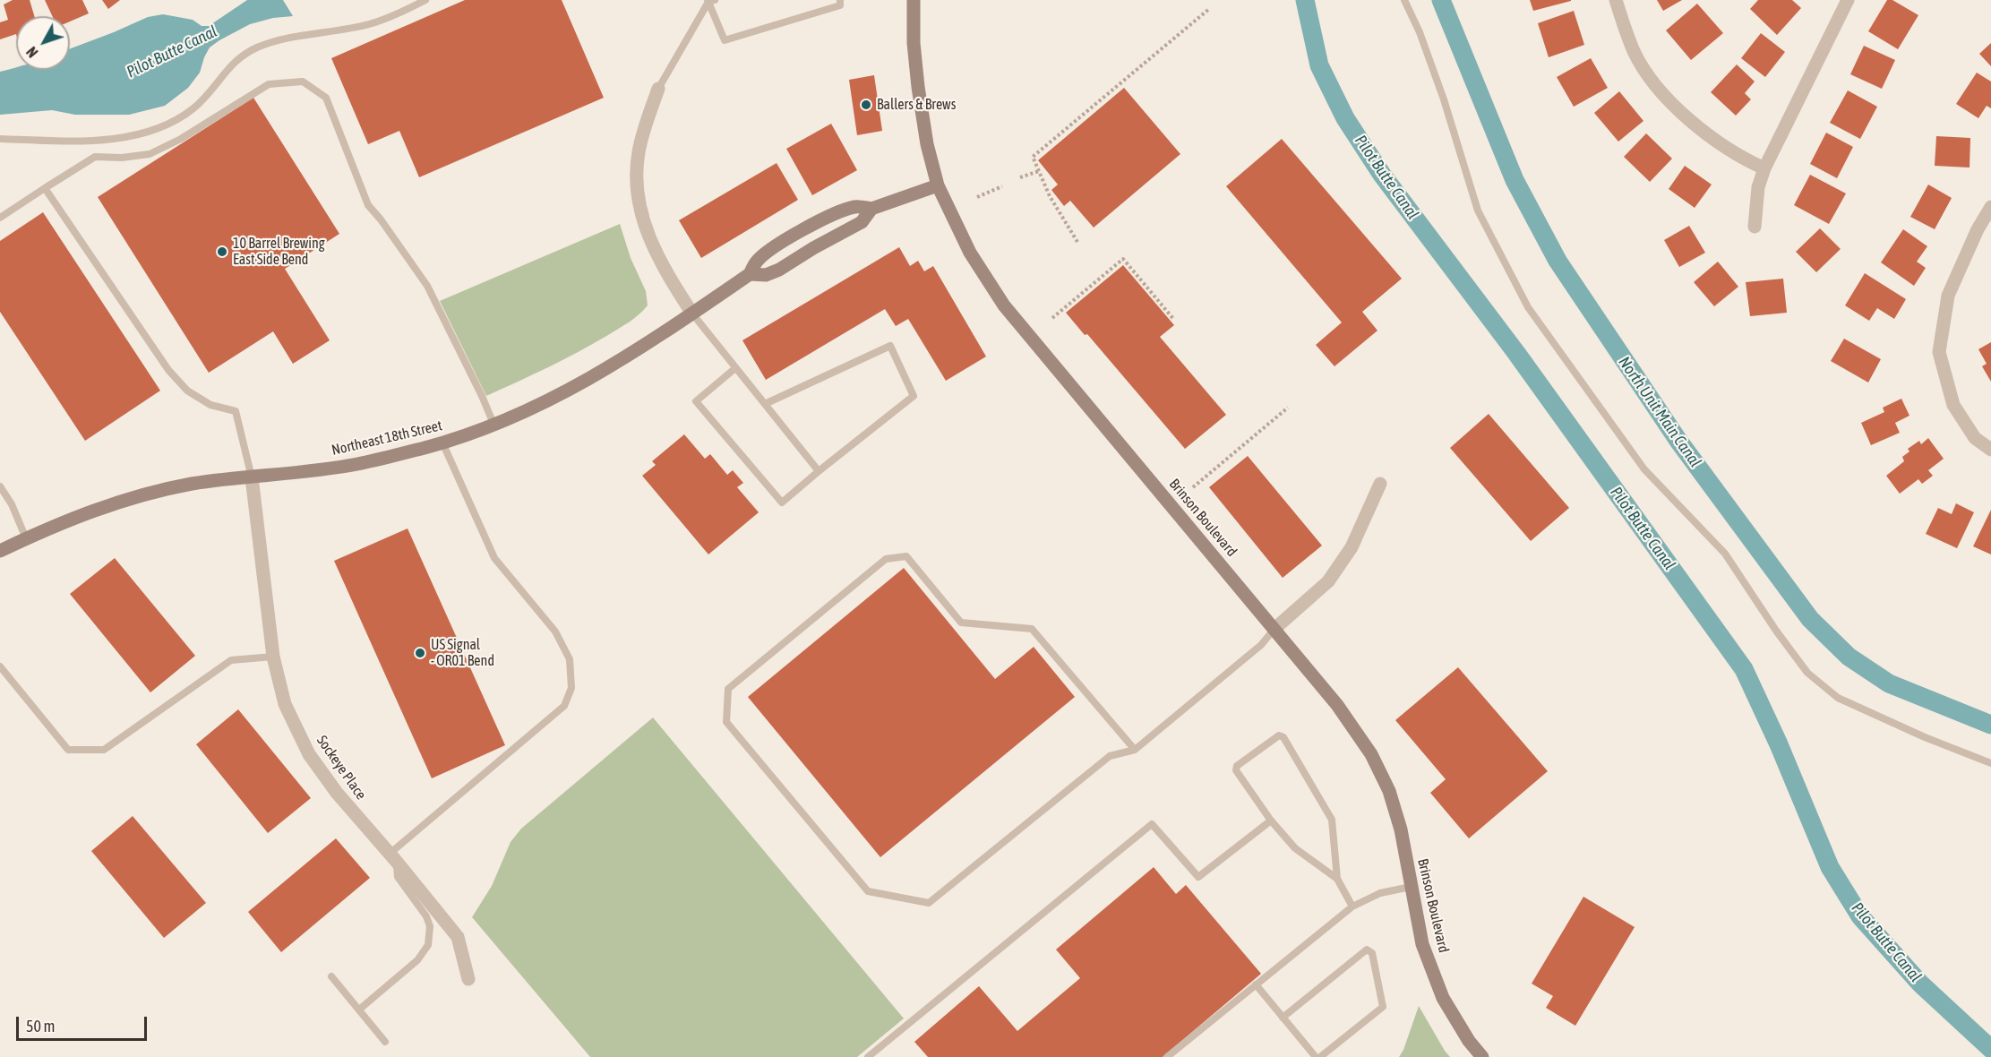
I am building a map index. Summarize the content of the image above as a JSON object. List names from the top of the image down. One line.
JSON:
{"streets":{"street":["Northeast 18th Street","Brinson Boulevard","Sockeye Place"]},"crossings":[["Northeast 18th Street","Brinson Boulevard"],["Northeast 18th Street","Sockeye Place"]],"water":["Pilot Butte Canal","North Unit Main Canal"],"places":["Ballers & Brews","10 Barrel Brewing East Side Bend","US Signal - OR01 Bend"],"scale_bar":"50 m","north":"bottom left"}
